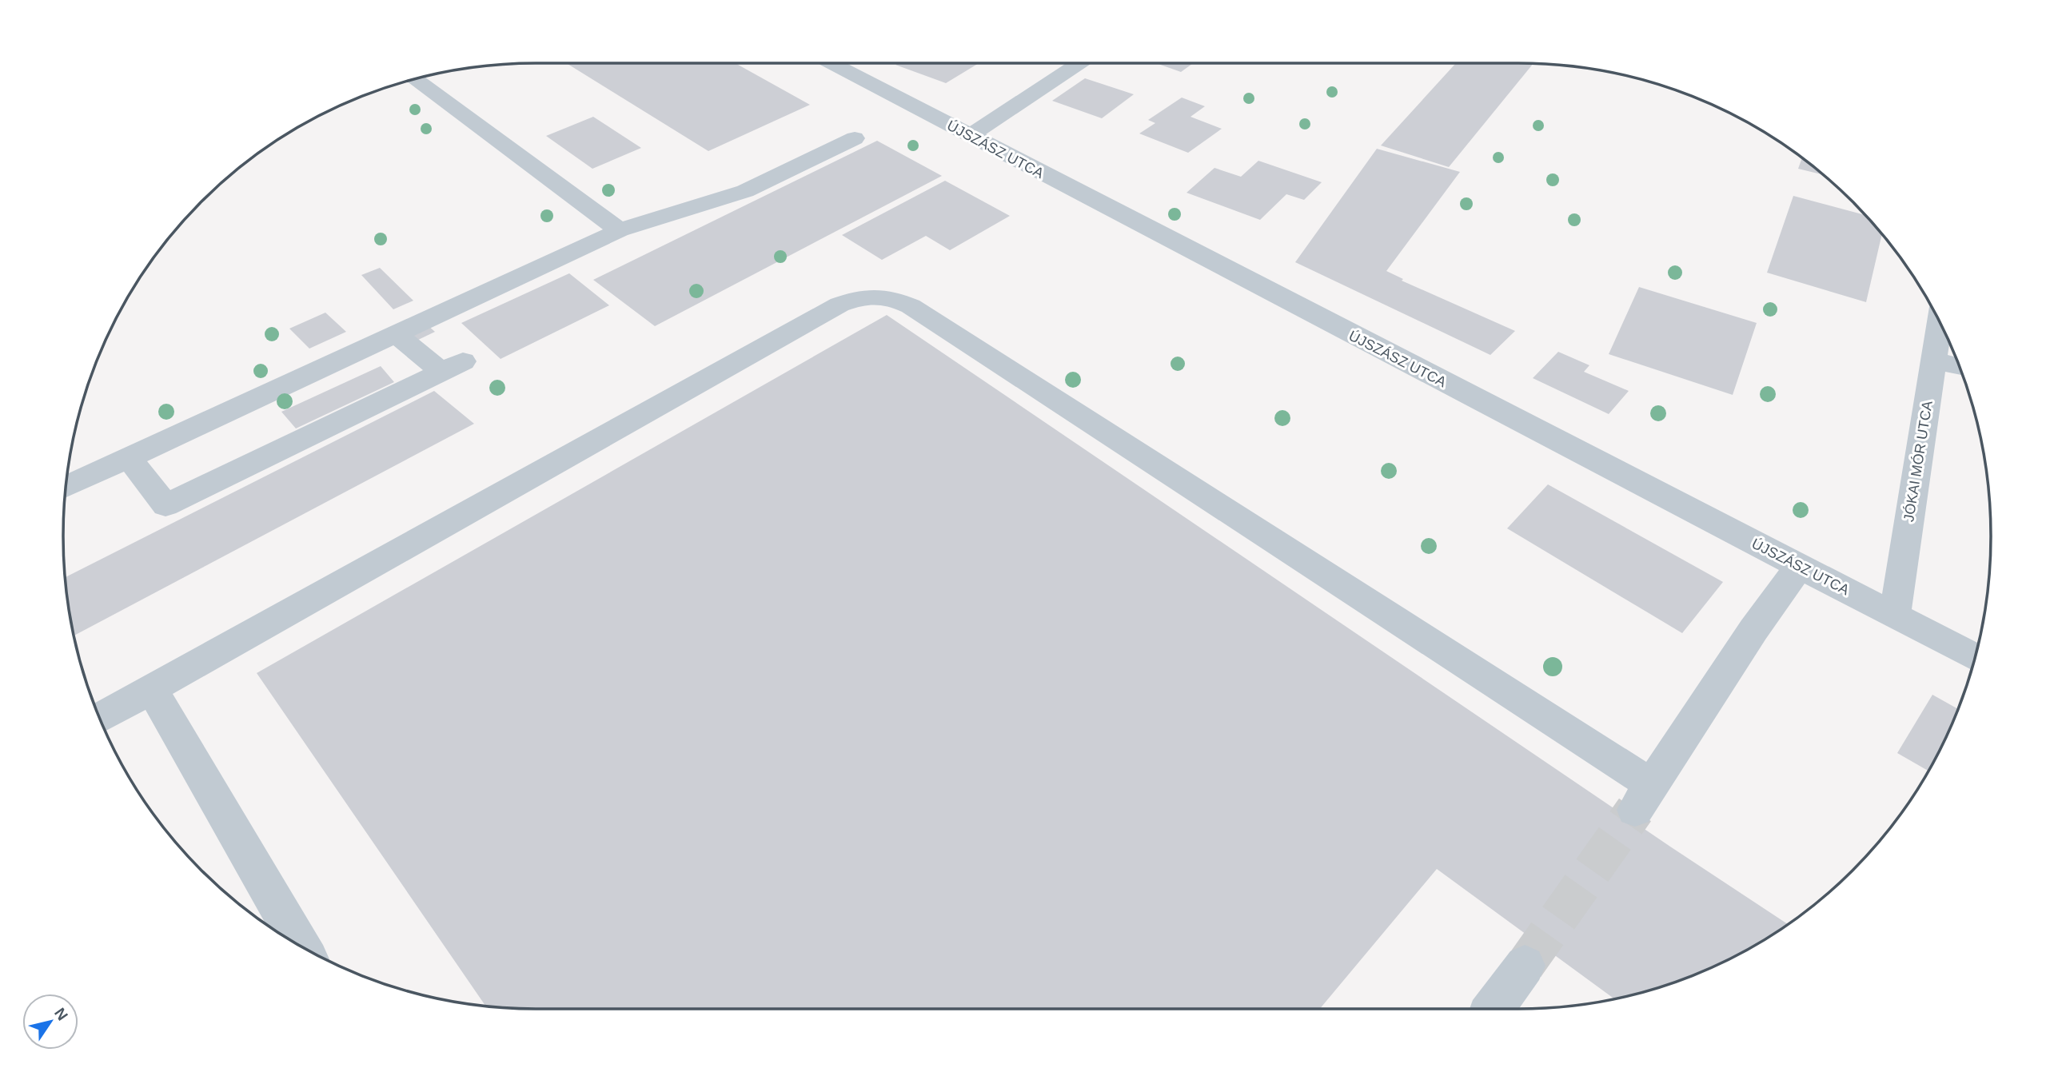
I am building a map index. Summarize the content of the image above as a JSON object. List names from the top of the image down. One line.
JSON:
{"streets":{"street":["ÚJSZÁSZ UTCA","JÓKAI MÓR UTCA"]},"crossings":[["ÚJSZÁSZ UTCA","JÓKAI MÓR UTCA"]],"north":"top right"}
